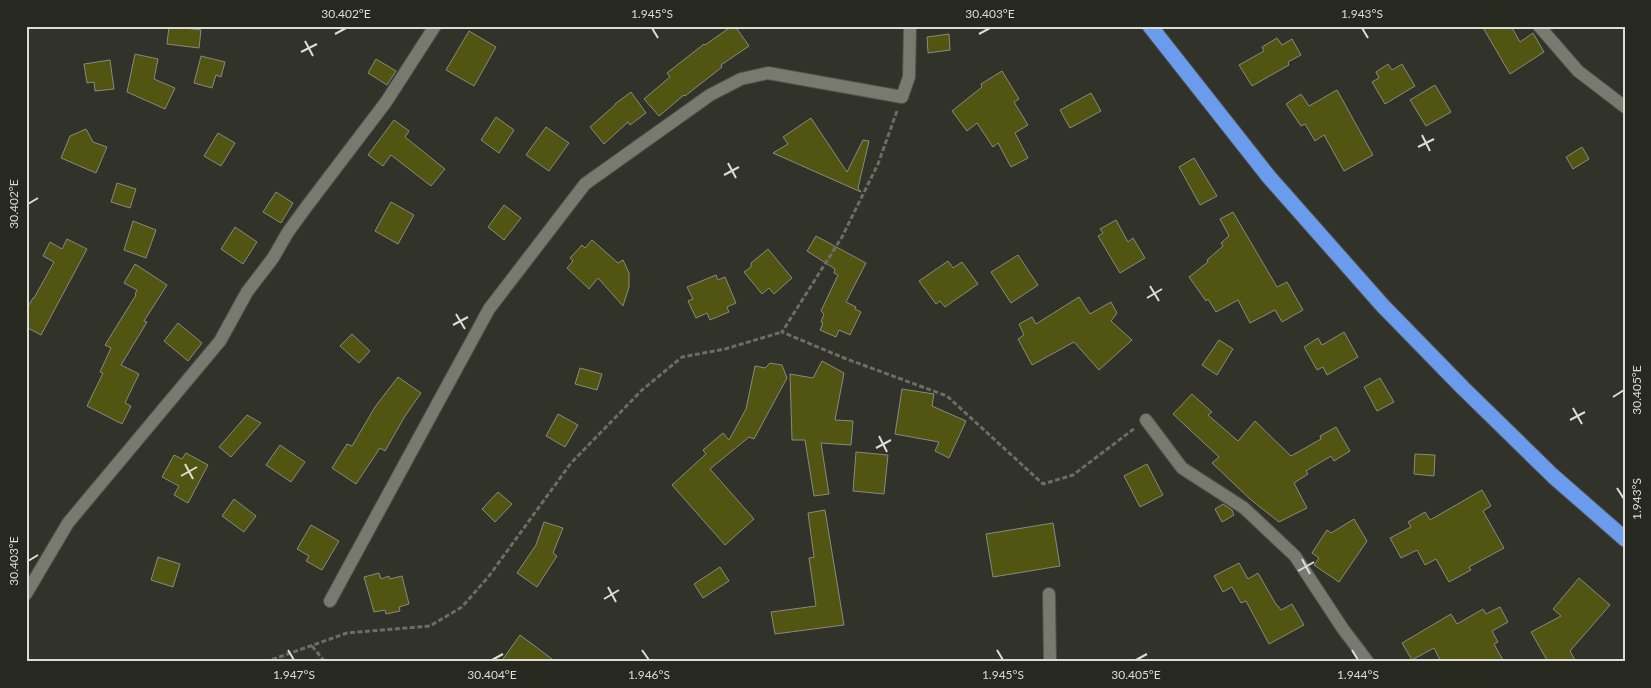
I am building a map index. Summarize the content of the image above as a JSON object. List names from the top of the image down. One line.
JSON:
{"coordinates":["30.402°E","1.945°S","30.403°E","1.943°S","30.405°E","1.947°S","30.404°E","1.946°S","1.944°S"]}
